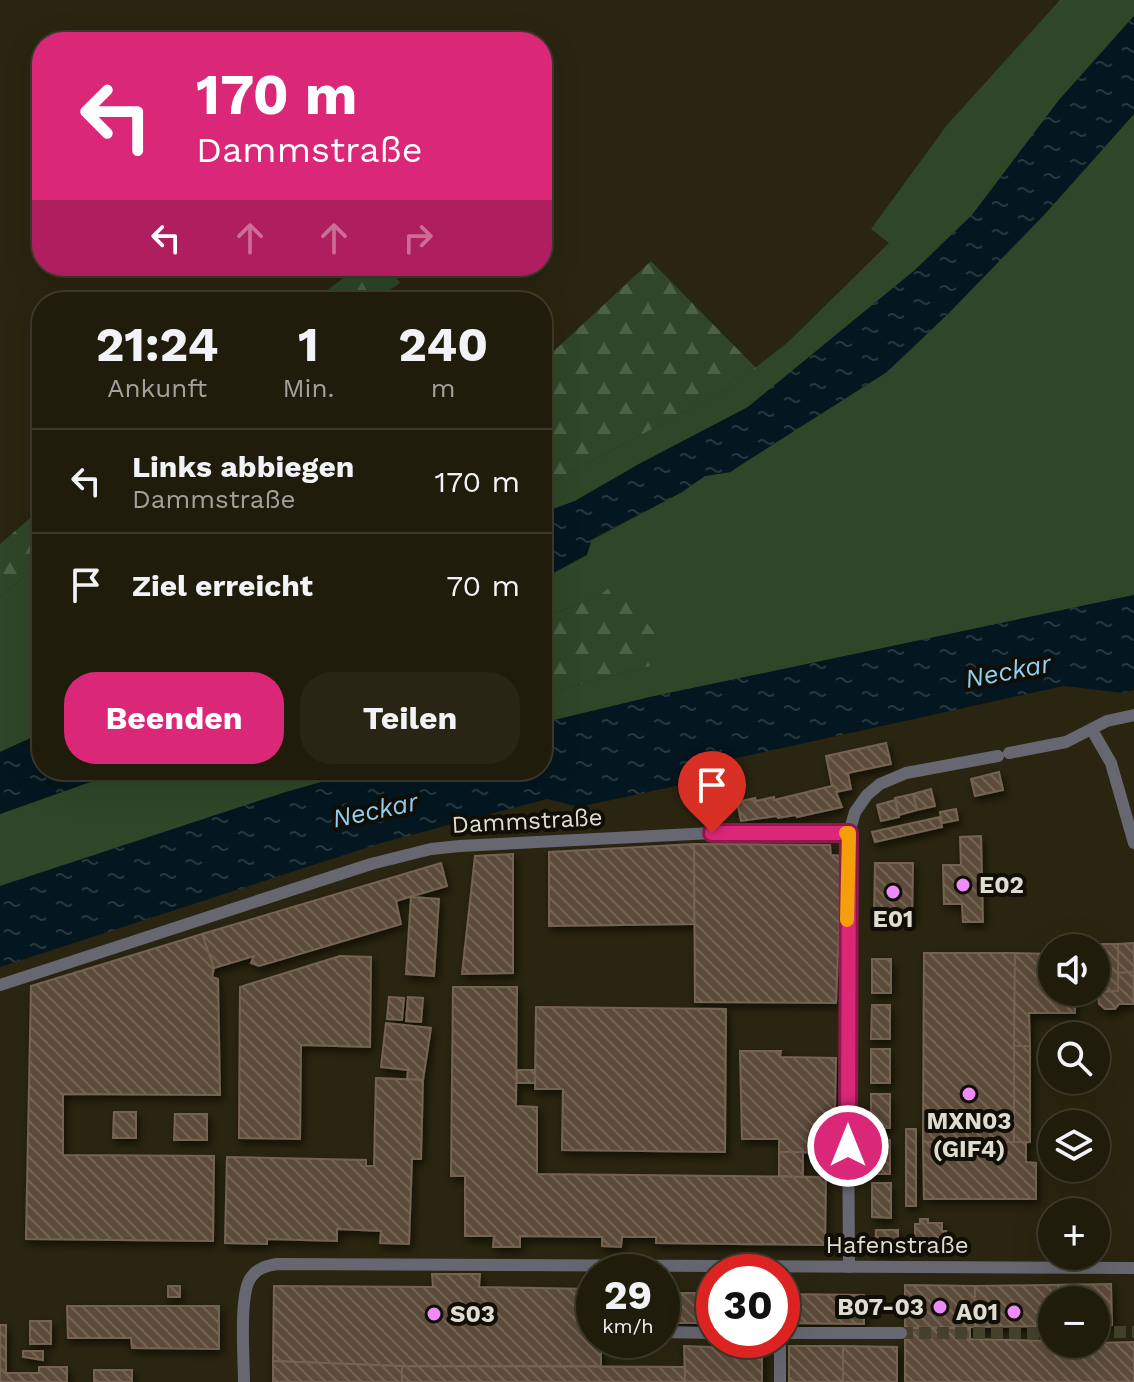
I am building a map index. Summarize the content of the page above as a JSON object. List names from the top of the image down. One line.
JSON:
{"streets":{"street":["Dammstraße","Hafenstraße"]},"water":["Neckar"],"places":["E02","E01","MXN03 (GIF4)","B07-03","A01","S03"],"page":{"turn":["170 m","Dammstraße"],"eta":["21:24","Ankunft","1","Min.","240","m"],"list":[{"name":"Links abbiegen","note":"Dammstraße","value":"170 m"},{"name":"Ziel erreicht","value":"70 m"}],"buttons":["Beenden","Teilen"],"map_buttons":["+","−"],"speed":"29 km/h","limit":"30"}}
